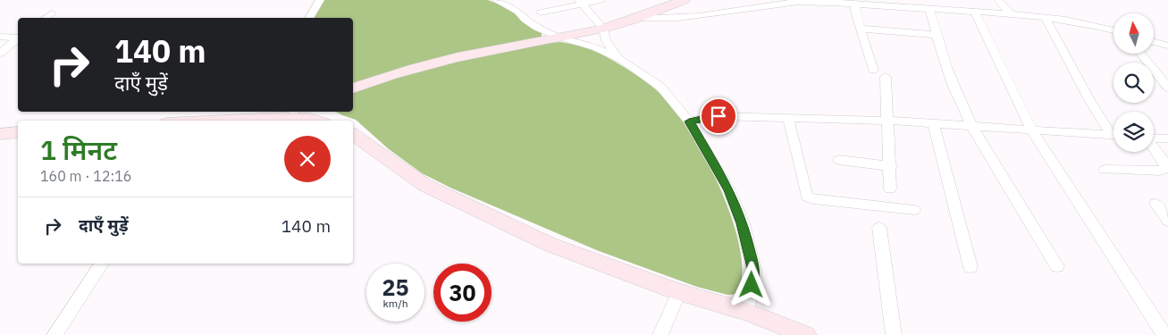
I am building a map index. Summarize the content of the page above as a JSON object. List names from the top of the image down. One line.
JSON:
{"north":"top","page":{"turn":["140 m","दाएँ मुड़ें"],"heading":["1 मिनट","160 m · 12:16"],"list":[{"name":"दाएँ मुड़ें","value":"140 m"}],"speed":"25 km/h","limit":"30"}}
